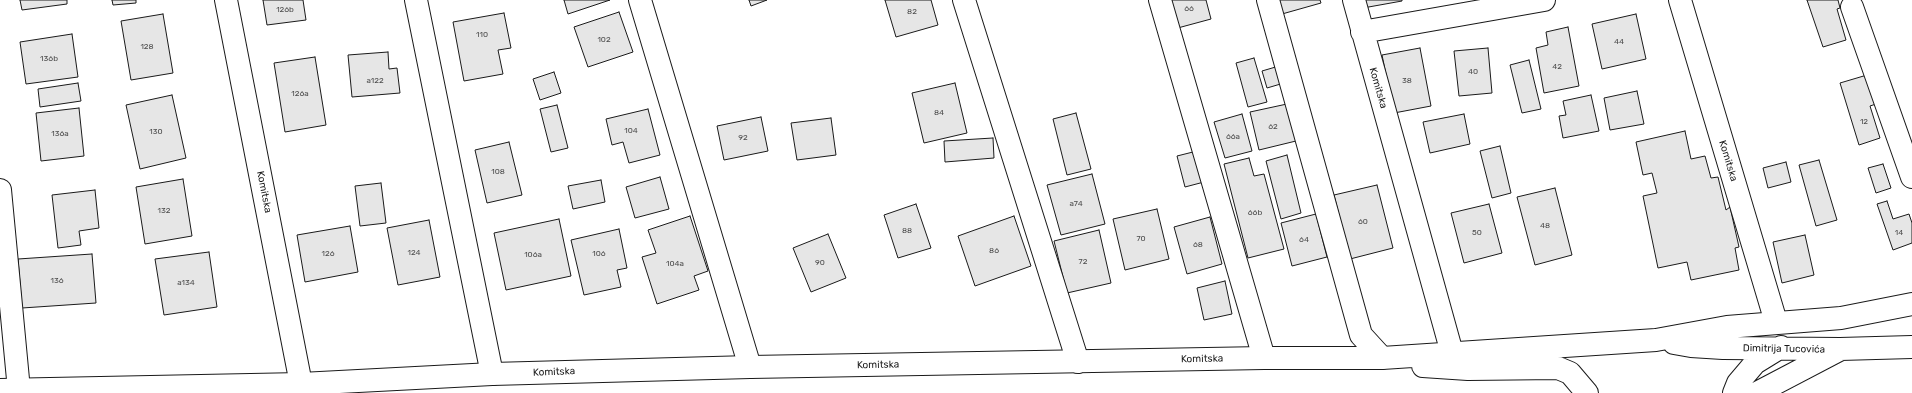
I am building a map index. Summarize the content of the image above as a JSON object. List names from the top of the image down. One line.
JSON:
{"streets":{"street":["Komitska","Dimitrija Tucovića"]},"crossings":[["Komitska","Dimitrija Tucovića"]],"house_numbers":["66","126b","82","110","102","44","128","136b","42","40","a122","38","126a","84","12","62","104","130","136a","66a","92","108","a74","132","66b","60","48","88","50","14","70","64","68","86","124","126","106","106a","72","90","104a","136","a134"]}
